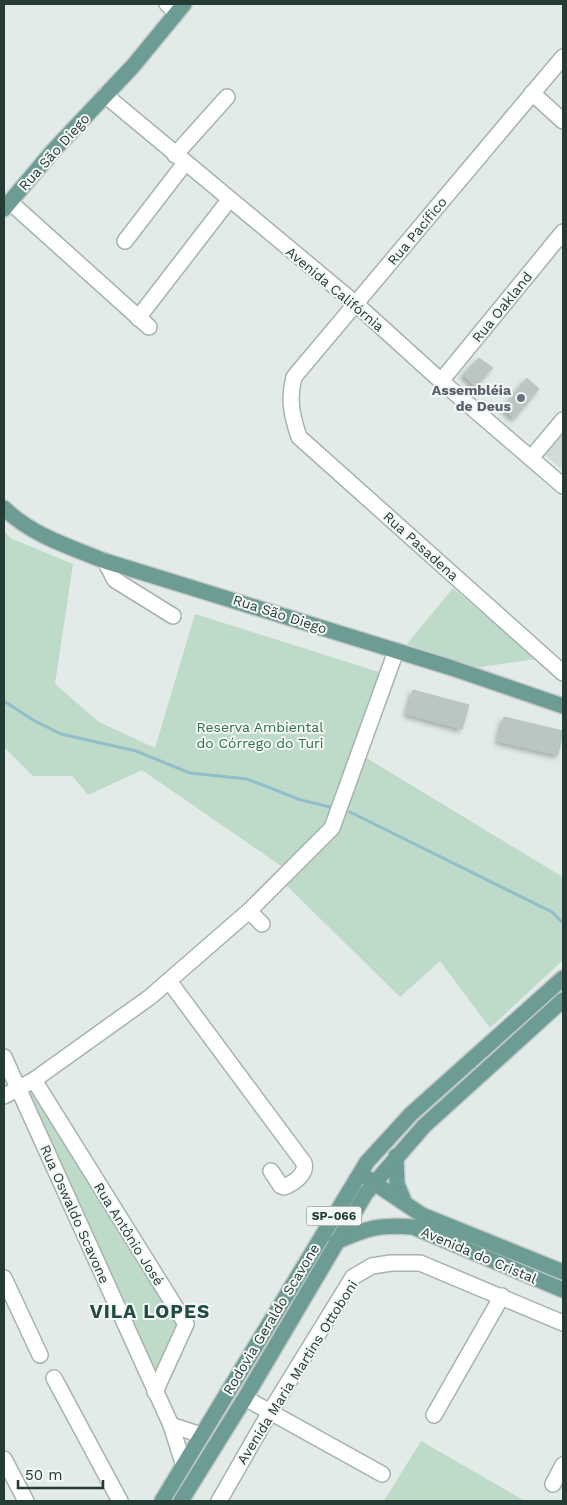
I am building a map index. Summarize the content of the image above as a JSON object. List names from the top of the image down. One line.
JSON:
{"streets":{"main road":["Rua São Diego","SP-066","Avenida do Cristal","Rodovia Geraldo Scavone"],"street":["Rua Pacífico","Avenida Califórnia","Rua Oakland","Rua Pasadena","Rua Oswaldo Scavone","Rua Antônio José","Avenida Maria Martins Ottoboni"]},"crossings":[["Rua São Diego","Avenida Califórnia"],["Rua Pacífico","Avenida Califórnia"],["Rua Pacífico","Rua Pasadena"],["Avenida Califórnia","Rua Oakland"],["Rua Oswaldo Scavone","Rua Antônio José"],["Rua Oswaldo Scavone","Rodovia Geraldo Scavone"],["Avenida do Cristal","Rodovia Geraldo Scavone"]],"districts":["VILA LOPES"],"parks":["Reserva Ambiental do Córrego do Turi"],"places":["Assembléia de Deus"],"scale_bar":"50 m"}
